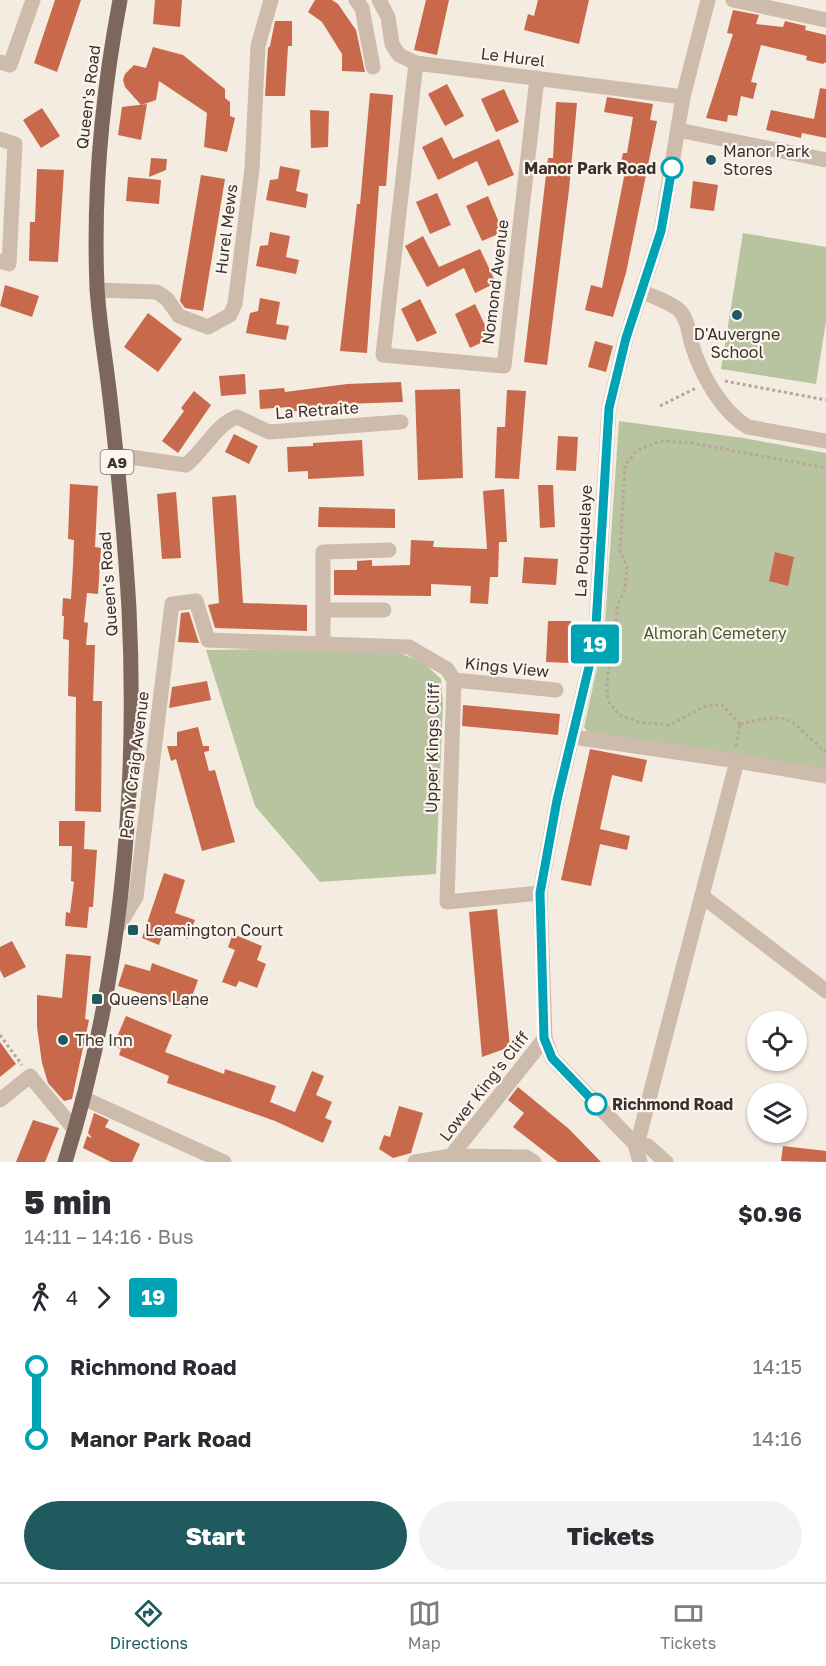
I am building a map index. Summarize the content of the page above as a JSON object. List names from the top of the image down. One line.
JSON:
{"streets":{"main road":["Queen's Road","A9"],"street":["Le Hurel","Hurel Mews","Nomond Avenue","La Retraite","La Pouquelaye","Kings View","Upper Kings Cliff","Pen Y Craig Avenue","Lower King's Cliff"]},"crossings":[["Le Hurel","Nomond Avenue"],["Le Hurel","La Pouquelaye"],["Queen's Road","Hurel Mews"],["Queen's Road","La Retraite"],["Queen's Road","Pen Y Craig Avenue"],["La Pouquelaye","Upper Kings Cliff"],["La Pouquelaye","Lower King's Cliff"],["Kings View","Upper Kings Cliff"],["Upper Kings Cliff","Pen Y Craig Avenue"]],"parks":["Almorah Cemetery"],"places":{"other":["Manor Park Stores","Manor Park Road","D'Auvergne School","The Inn","Richmond Road"],"transit":["Leamington Court","Queens Lane"]},"lines":["bus line 19"],"page":{"on_map":"19","heading":["5 min","14:11 – 14:16 · Bus","$0.96"],"legs":["4","19"],"list":[{"name":"Richmond Road","value":"14:15"},{"name":"Manor Park Road","value":"14:16"}],"buttons":["Start","Tickets"],"tabs":["Directions","Map","Tickets"]}}
